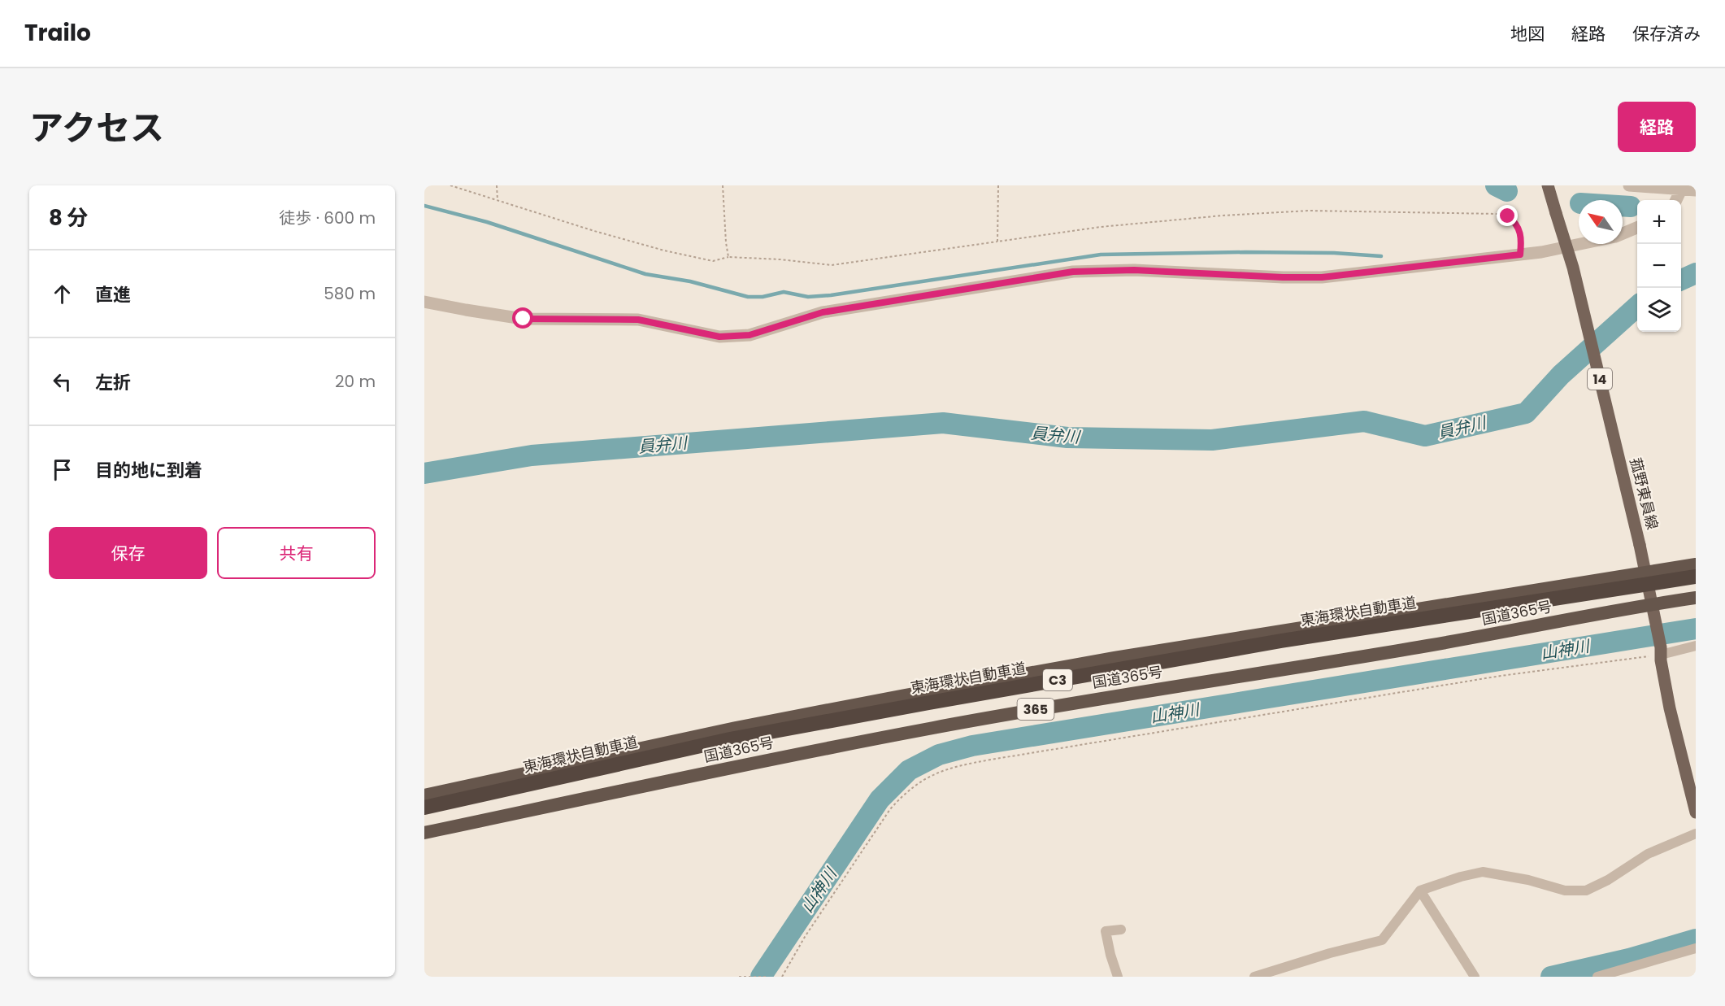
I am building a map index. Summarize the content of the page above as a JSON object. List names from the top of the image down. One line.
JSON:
{"streets":{"highway":["東海環状自動車道","国道365号","C3","365"],"main road":["14","菰野東員線"]},"crossings":[["菰野東員線","国道365号"]],"water":["員弁川","山神川"],"north":"top left","page":{"header":"Trailo","nav":["地図","経路","保存済み"],"title":"アクセス","buttons":["経路",["保存","共有"]],"heading":["8 分","徒歩 · 600 m"],"map_buttons":["+","−"],"list":[["直進","580 m"],["左折","20 m"],"目的地に到着"]}}
